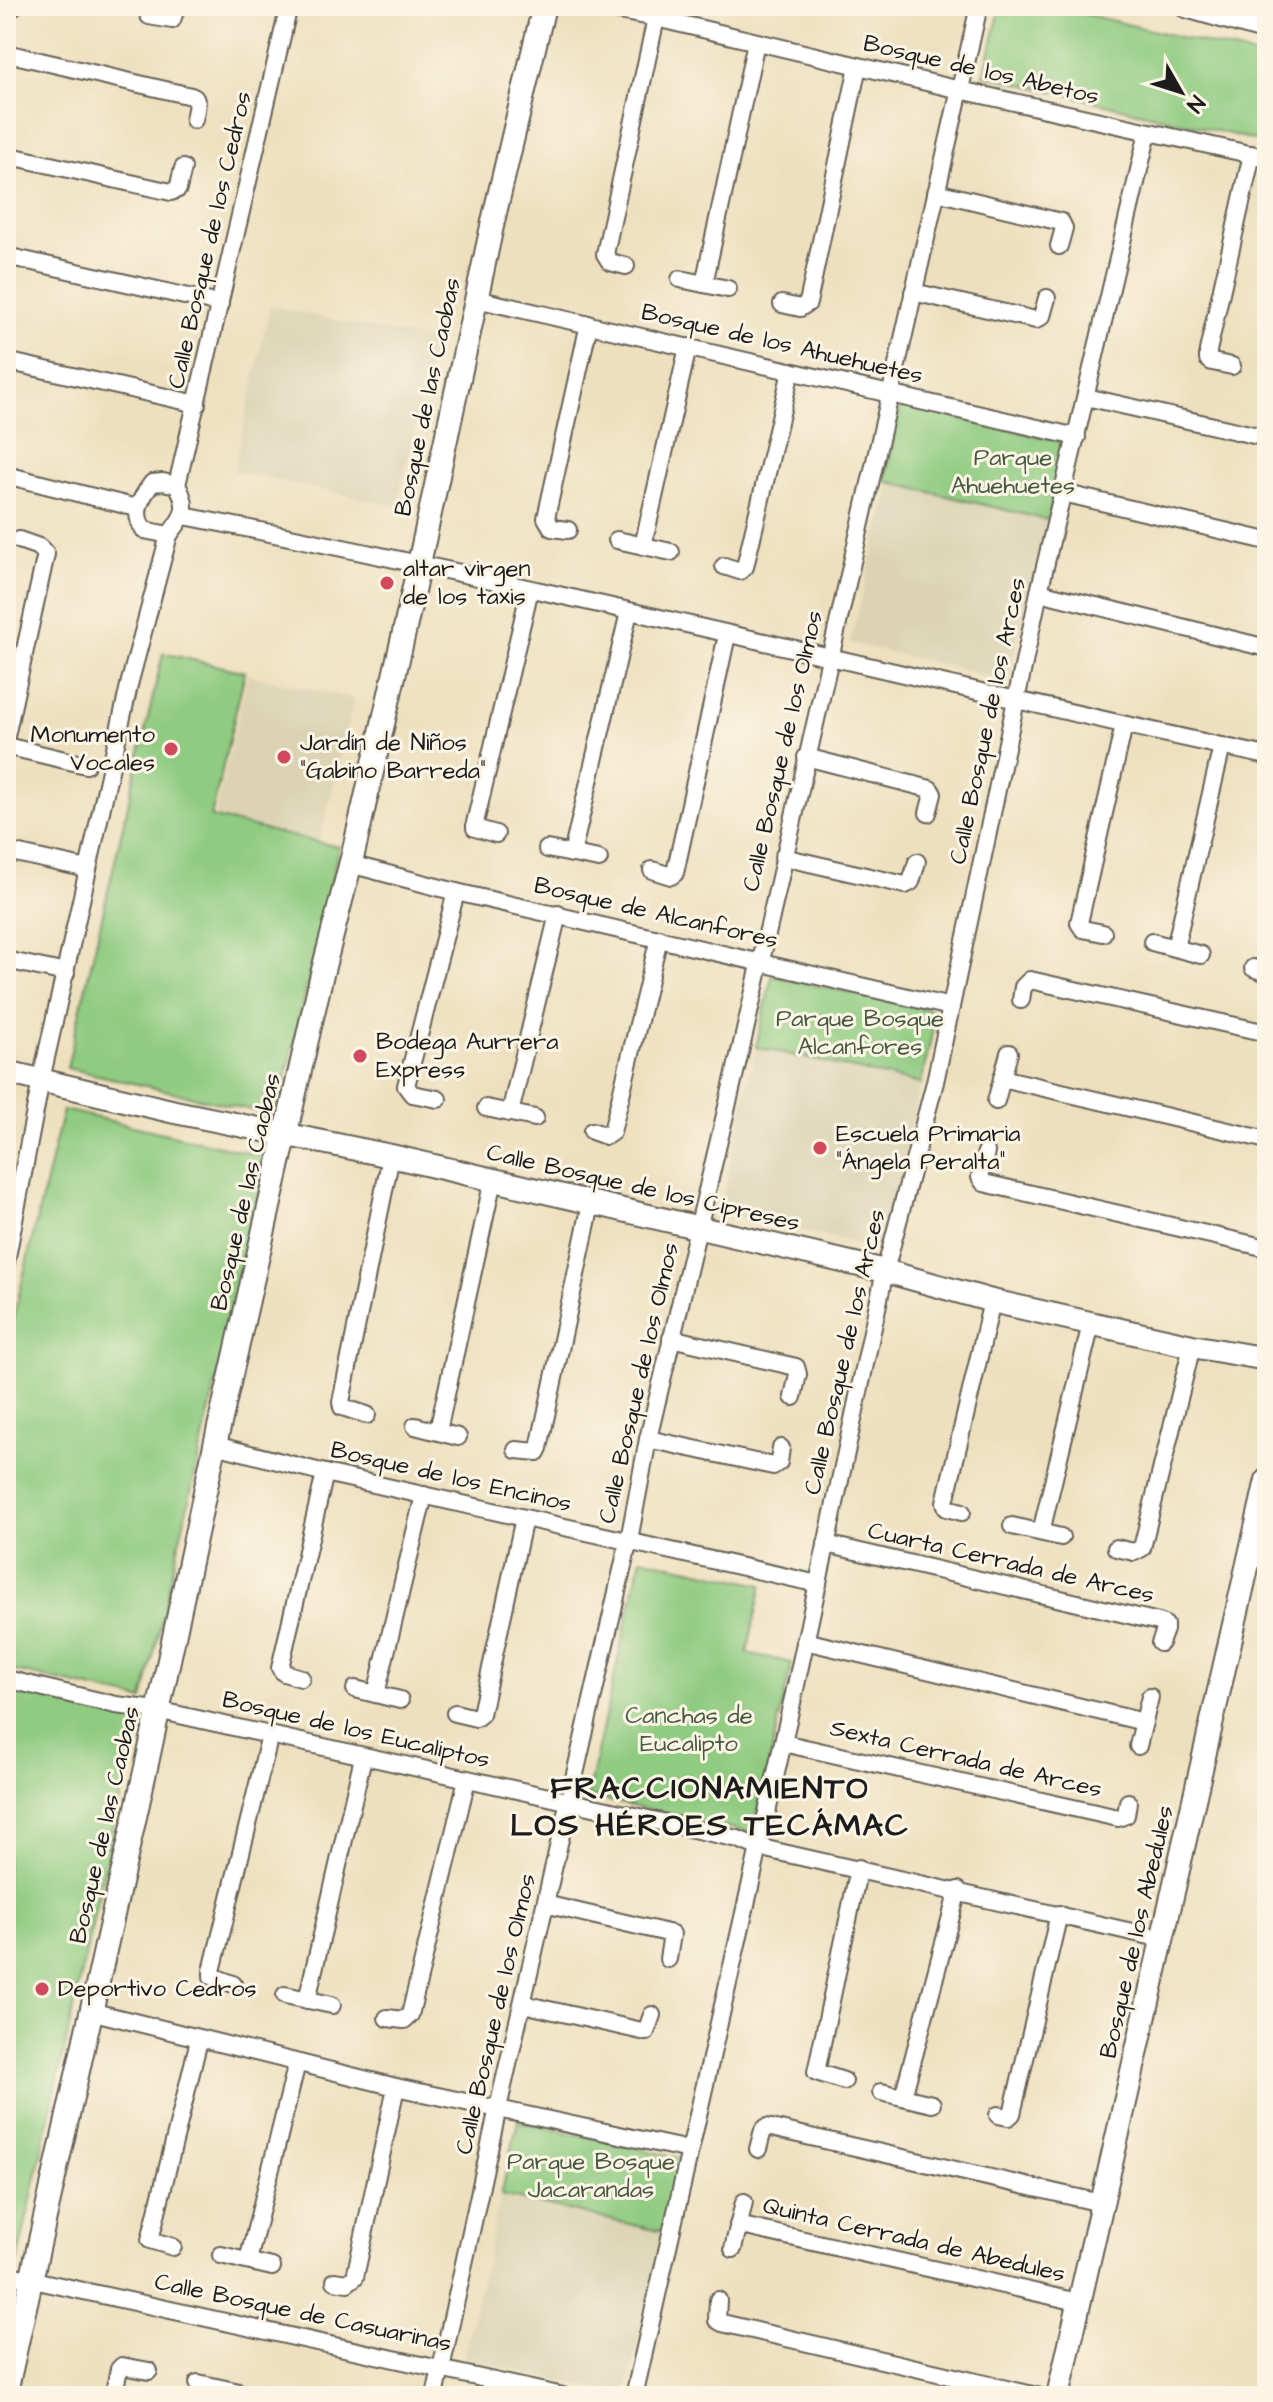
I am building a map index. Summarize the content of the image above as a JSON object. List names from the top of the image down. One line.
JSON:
{"streets":{"street":["Bosque de los Abetos","Calle Bosque de los Cedros","Bosque de los Ahuehuetes","Bosque de las Caobas","Calle Bosque de los Arces","Calle Bosque de los Olmos","Bosque de Alcanfores","Calle Bosque de los Cipreses","Bosque de los Encinos","Cuarta Cerrada de Arces","Bosque de los Eucaliptos","Sexta Cerrada de Arces","Bosque de los Abedules","Quinta Cerrada de Abedules","Calle Bosque de Casuarinas"]},"crossings":[["Bosque de los Abetos","Calle Bosque de los Arces"],["Bosque de los Abetos","Calle Bosque de los Olmos"],["Bosque de los Ahuehuetes","Bosque de las Caobas"],["Bosque de los Ahuehuetes","Calle Bosque de los Arces"],["Bosque de los Ahuehuetes","Calle Bosque de los Olmos"],["Bosque de las Caobas","Bosque de Alcanfores"],["Bosque de las Caobas","Calle Bosque de los Cipreses"],["Bosque de las Caobas","Bosque de los Encinos"],["Bosque de las Caobas","Bosque de los Eucaliptos"],["Bosque de las Caobas","Calle Bosque de Casuarinas"],["Calle Bosque de los Arces","Bosque de Alcanfores"],["Calle Bosque de los Arces","Calle Bosque de los Cipreses"],["Calle Bosque de los Arces","Bosque de los Encinos"],["Calle Bosque de los Arces","Cuarta Cerrada de Arces"],["Calle Bosque de los Arces","Bosque de los Eucaliptos"],["Calle Bosque de los Arces","Sexta Cerrada de Arces"],["Calle Bosque de los Olmos","Bosque de Alcanfores"],["Calle Bosque de los Olmos","Calle Bosque de los Cipreses"],["Calle Bosque de los Olmos","Bosque de los Encinos"],["Calle Bosque de los Olmos","Bosque de los Eucaliptos"],["Calle Bosque de los Olmos","Calle Bosque de Casuarinas"],["Bosque de los Eucaliptos","Bosque de los Abedules"],["Bosque de los Abedules","Quinta Cerrada de Abedules"]],"districts":["FRACCIONAMIENTO LOS HÉROES TECÁMAC"],"parks":["Parque Ahuehuetes","Parque Bosque Alcanfores","Canchas de Eucalipto","Parque Bosque Jacarandas"],"places":["altar virgen de los taxis","Monumento Vocales","Jardín de Niños \"Gabino Barreda\"","Bodega Aurrera Express","Escuela Primaria \"Ángela Peralta\"","Deportivo Cedros"],"north":"bottom right"}
